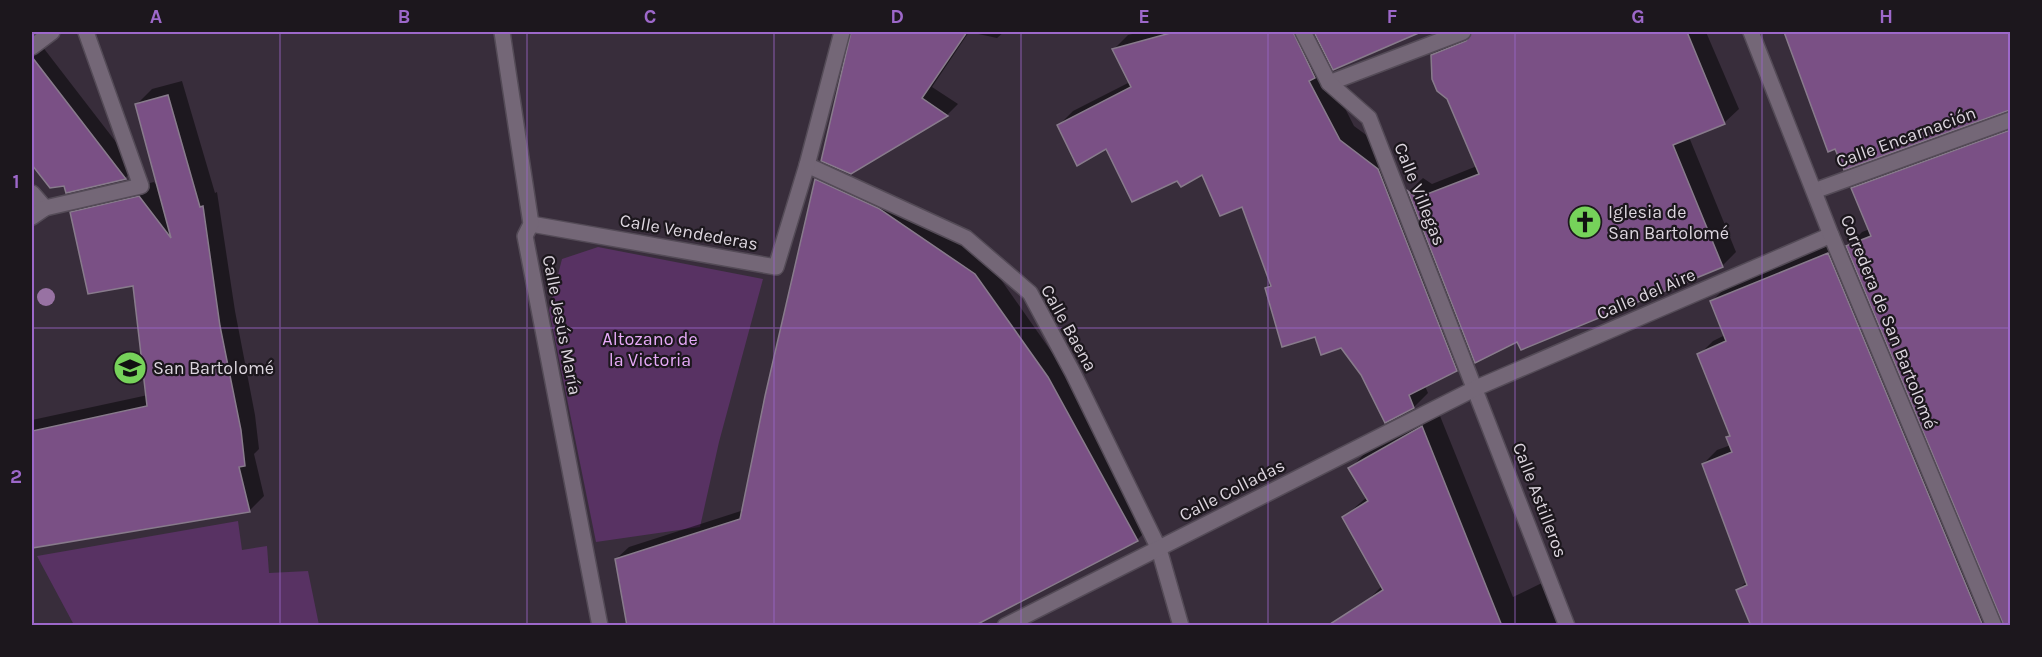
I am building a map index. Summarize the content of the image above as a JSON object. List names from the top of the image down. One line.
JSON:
{"streets":{"street":["Calle Encarnación","Calle Villegas","Calle Vendederas","Calle del Aire","Corredera de San Bartolomé","Calle Jesús María","Calle Baena","Calle Colladas","Calle Astilleros"]},"crossings":[["Calle Encarnación","Corredera de San Bartolomé"],["Calle Villegas","Calle del Aire"],["Calle Villegas","Calle Colladas"],["Calle Villegas","Calle Astilleros"],["Calle Vendederas","Calle Jesús María"],["Calle Vendederas","Calle Baena"],["Calle del Aire","Corredera de San Bartolomé"],["Calle del Aire","Calle Colladas"],["Calle del Aire","Calle Astilleros"],["Calle Baena","Calle Colladas"],["Calle Colladas","Calle Astilleros"]],"parks":["Altozano de la Victoria"],"places":{"church":["Iglesia de San Bartolomé"],"school or university":["San Bartolomé"]},"grid":{"columns":["A","B","C","D","E","F","G","H"],"rows":["1","2"]}}
